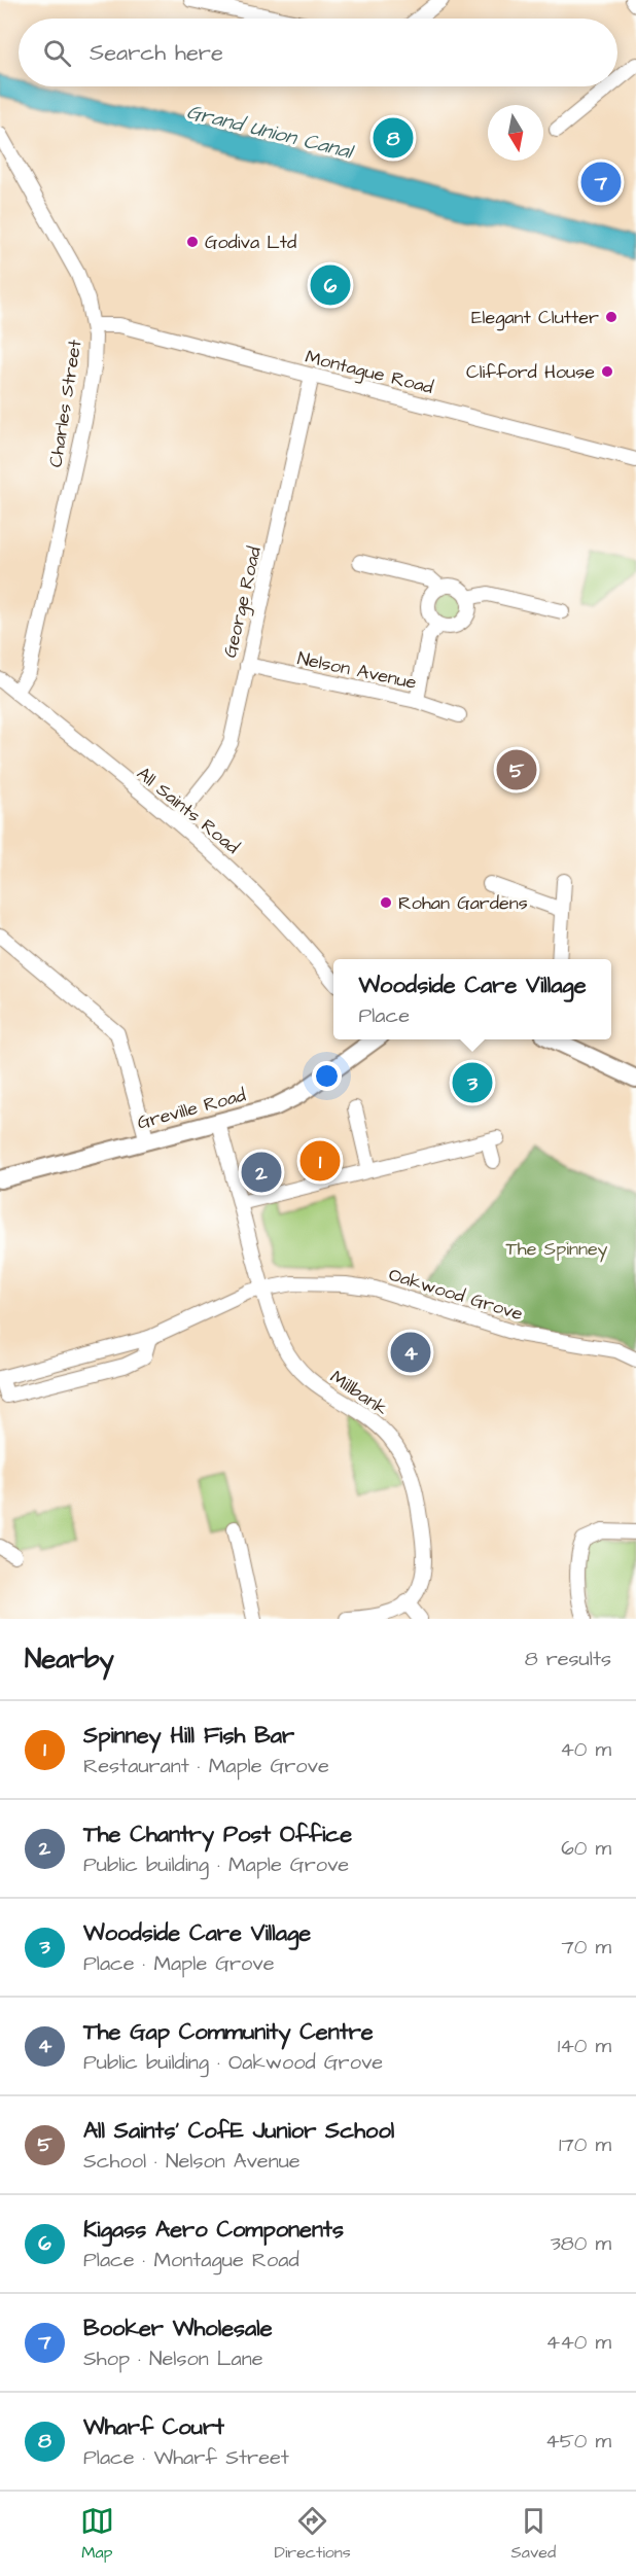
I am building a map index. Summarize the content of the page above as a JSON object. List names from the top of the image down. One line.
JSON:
{"streets":{"street":["Montague Road","Charles Street","George Road","Nelson Avenue","All Saints Road","Greville Road","Oakwood Grove","Millbank"]},"crossings":[["Montague Road","Charles Street"],["Montague Road","George Road"],["Charles Street","All Saints Road"],["George Road","Nelson Avenue"],["George Road","All Saints Road"],["Greville Road","Millbank"],["Oakwood Grove","Millbank"]],"water":["Grand Union Canal"],"parks":["The Spinney"],"places":["Godiva Ltd","Elegant Clutter","Clifford House","Rohan Gardens"],"north":"bottom","page":{"search":"Search here","pins":["8","7","6","5","3","1","2","4"],"popup":["Woodside Care Village","Place"],"heading":["Nearby","8 results"],"list":[{"mark":"1","name":"Spinney Hill Fish Bar","note":"Restaurant · Maple Grove","value":"40 m"},{"mark":"2","name":"The Chantry Post Office","note":"Public building · Maple Grove","value":"60 m"},{"mark":"3","name":"Woodside Care Village","note":"Place · Maple Grove","value":"70 m"},{"mark":"4","name":"The Gap Community Centre","note":"Public building · Oakwood Grove","value":"140 m"},{"mark":"5","name":"All Saints' CofE Junior School","note":"School · Nelson Avenue","value":"170 m"},{"mark":"6","name":"Kigass Aero Components","note":"Place · Montague Road","value":"380 m"},{"mark":"7","name":"Booker Wholesale","note":"Shop · Nelson Lane","value":"440 m"},{"mark":"8","name":"Wharf Court","note":"Place · Wharf Street","value":"450 m"}],"nav":["Map","Directions","Saved"]}}
